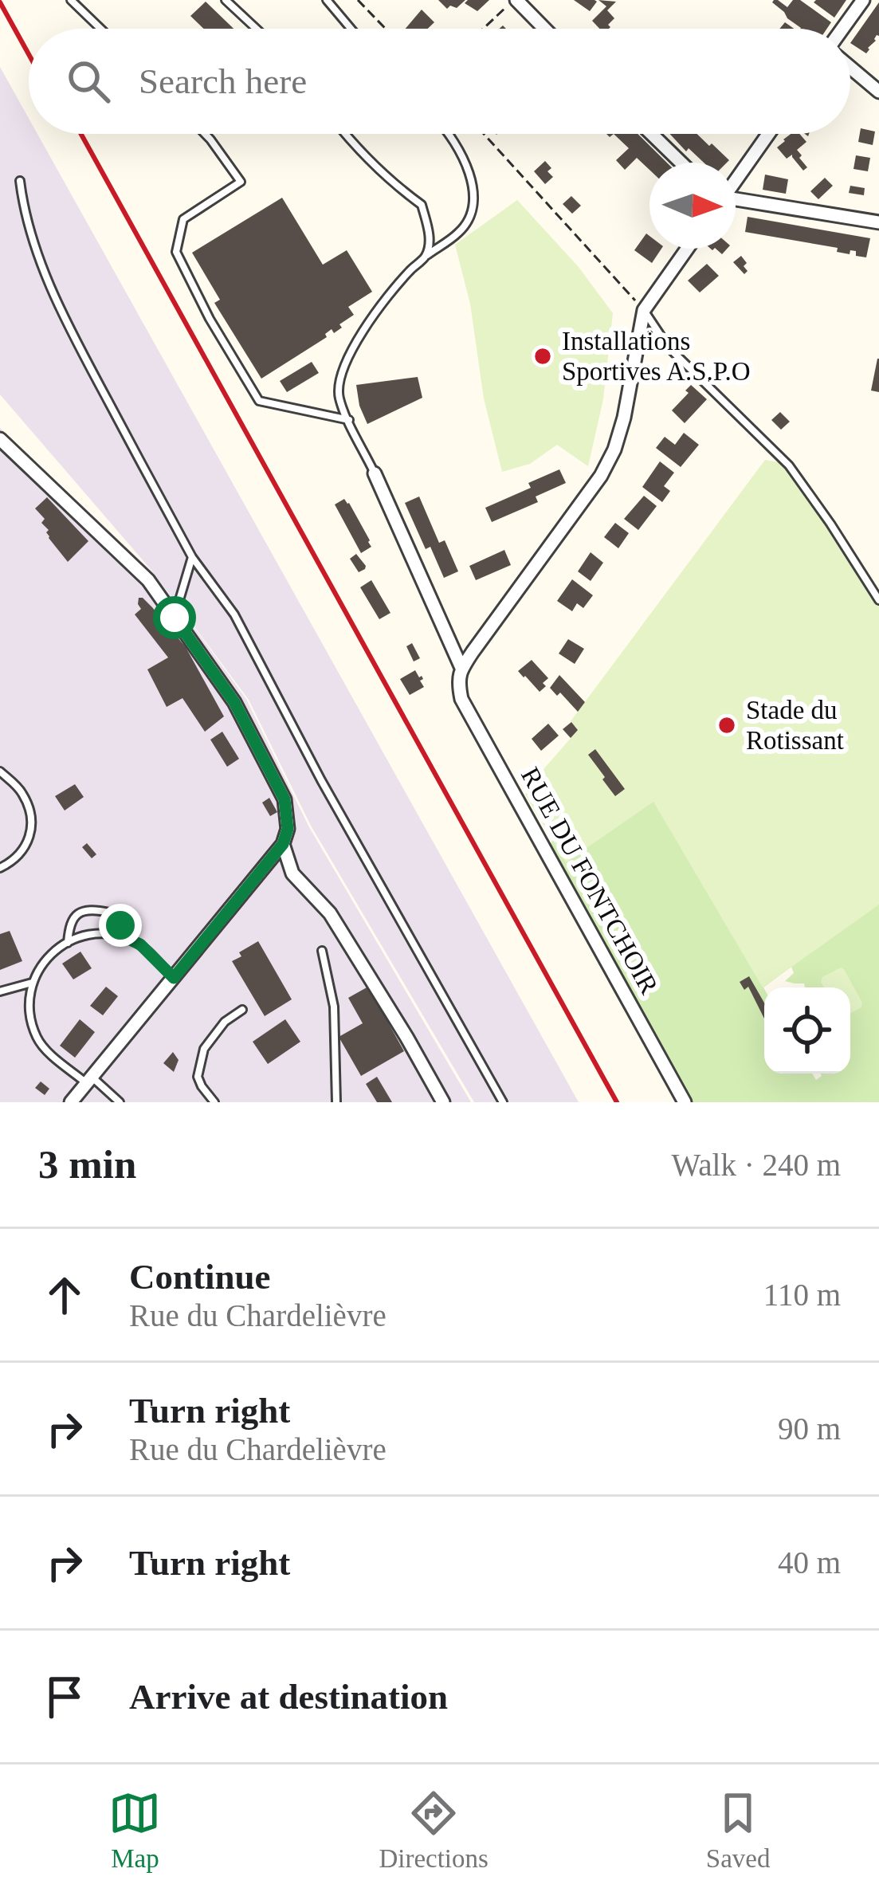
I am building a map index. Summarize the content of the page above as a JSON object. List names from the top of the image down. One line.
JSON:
{"streets":{"street":["RUE DU FONTCHOIR"]},"places":["Installations Sportives A.S.P.O","Stade du Rotissant"],"north":"right","page":{"search":"Search here","heading":["3 min","Walk · 240 m"],"list":[["Continue","Rue du Chardelièvre","110 m"],["Turn right","Rue du Chardelièvre","90 m"],["Turn right","40 m"],"Arrive at destination"],"nav":["Map","Directions","Saved"]}}
